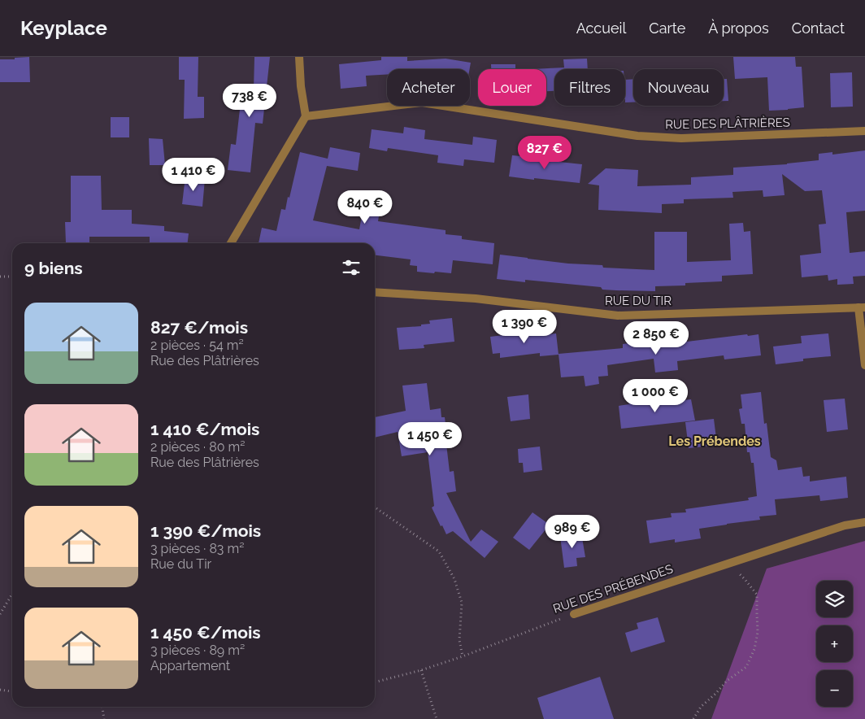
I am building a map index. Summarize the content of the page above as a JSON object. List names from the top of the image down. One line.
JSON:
{"streets":{"street":["RUE DES PLÂTRIÈRES","RUE DU TIR","RUE DES PRÉBENDES"]},"districts":["Les Prébendes"],"page":{"header":"Keyplace","nav":["Accueil","Carte","À propos","Contact"],"chip":["Acheter","Louer","Filtres","Nouveau"],"price":["738 €","827 €","1 410 €","840 €","1 390 €","2 850 €","1 000 €","1 450 €","989 €"],"heading":"9 biens","list":[{"name":"827 €/mois","note":"2 pièces · 54 m² · Rue des Plâtrières"},{"name":"1 410 €/mois","note":"2 pièces · 80 m² · Rue des Plâtrières"},{"name":"1 390 €/mois","note":"3 pièces · 83 m² · Rue du Tir"},{"name":"1 450 €/mois","note":"3 pièces · 89 m² · Appartement"}],"map_buttons":["+","−"]}}
